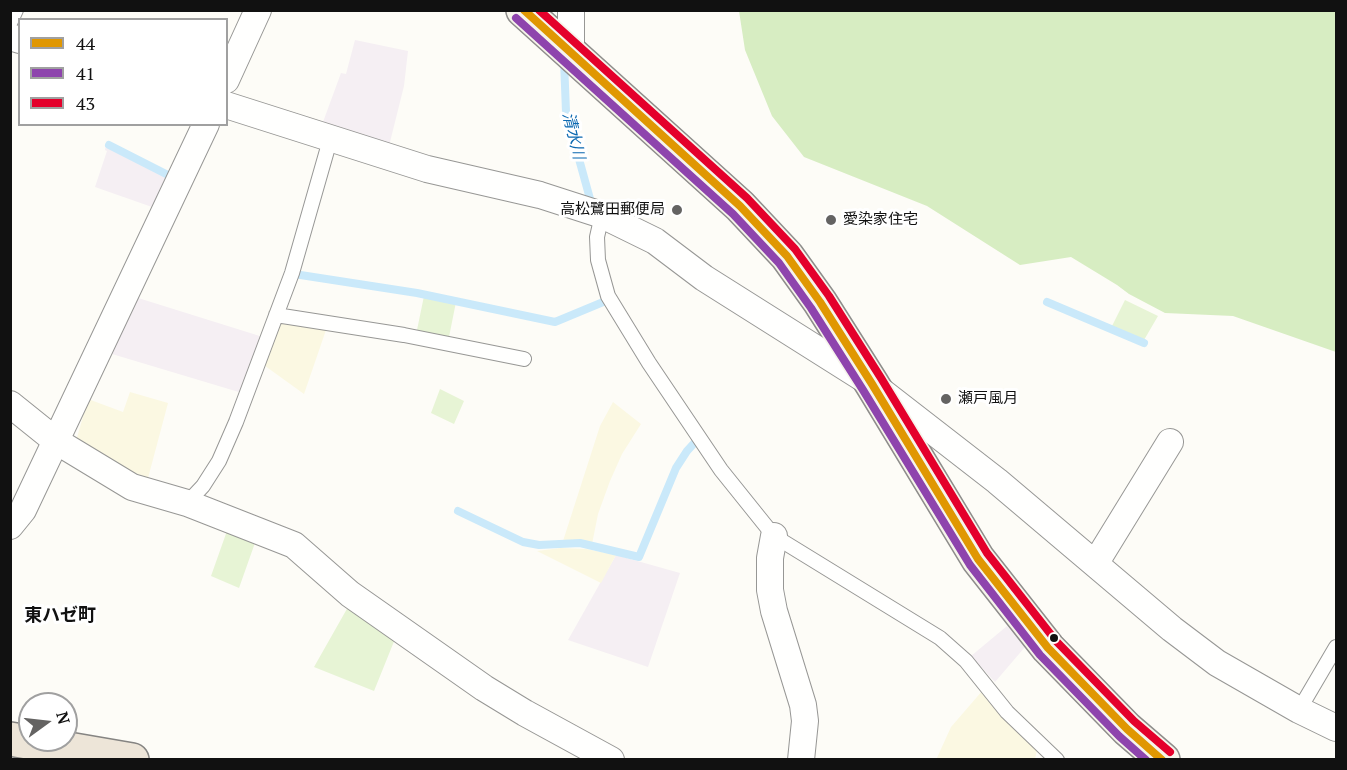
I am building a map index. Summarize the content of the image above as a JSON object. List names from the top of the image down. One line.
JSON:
{"districts":["東ハゼ町"],"water":["清水川"],"places":["高松鷺田郵便局","愛染家住宅","瀬戸風月"],"lines":["transit line 44","transit line 43","transit line 41"],"legend":["44","41","43"],"north":"right"}
